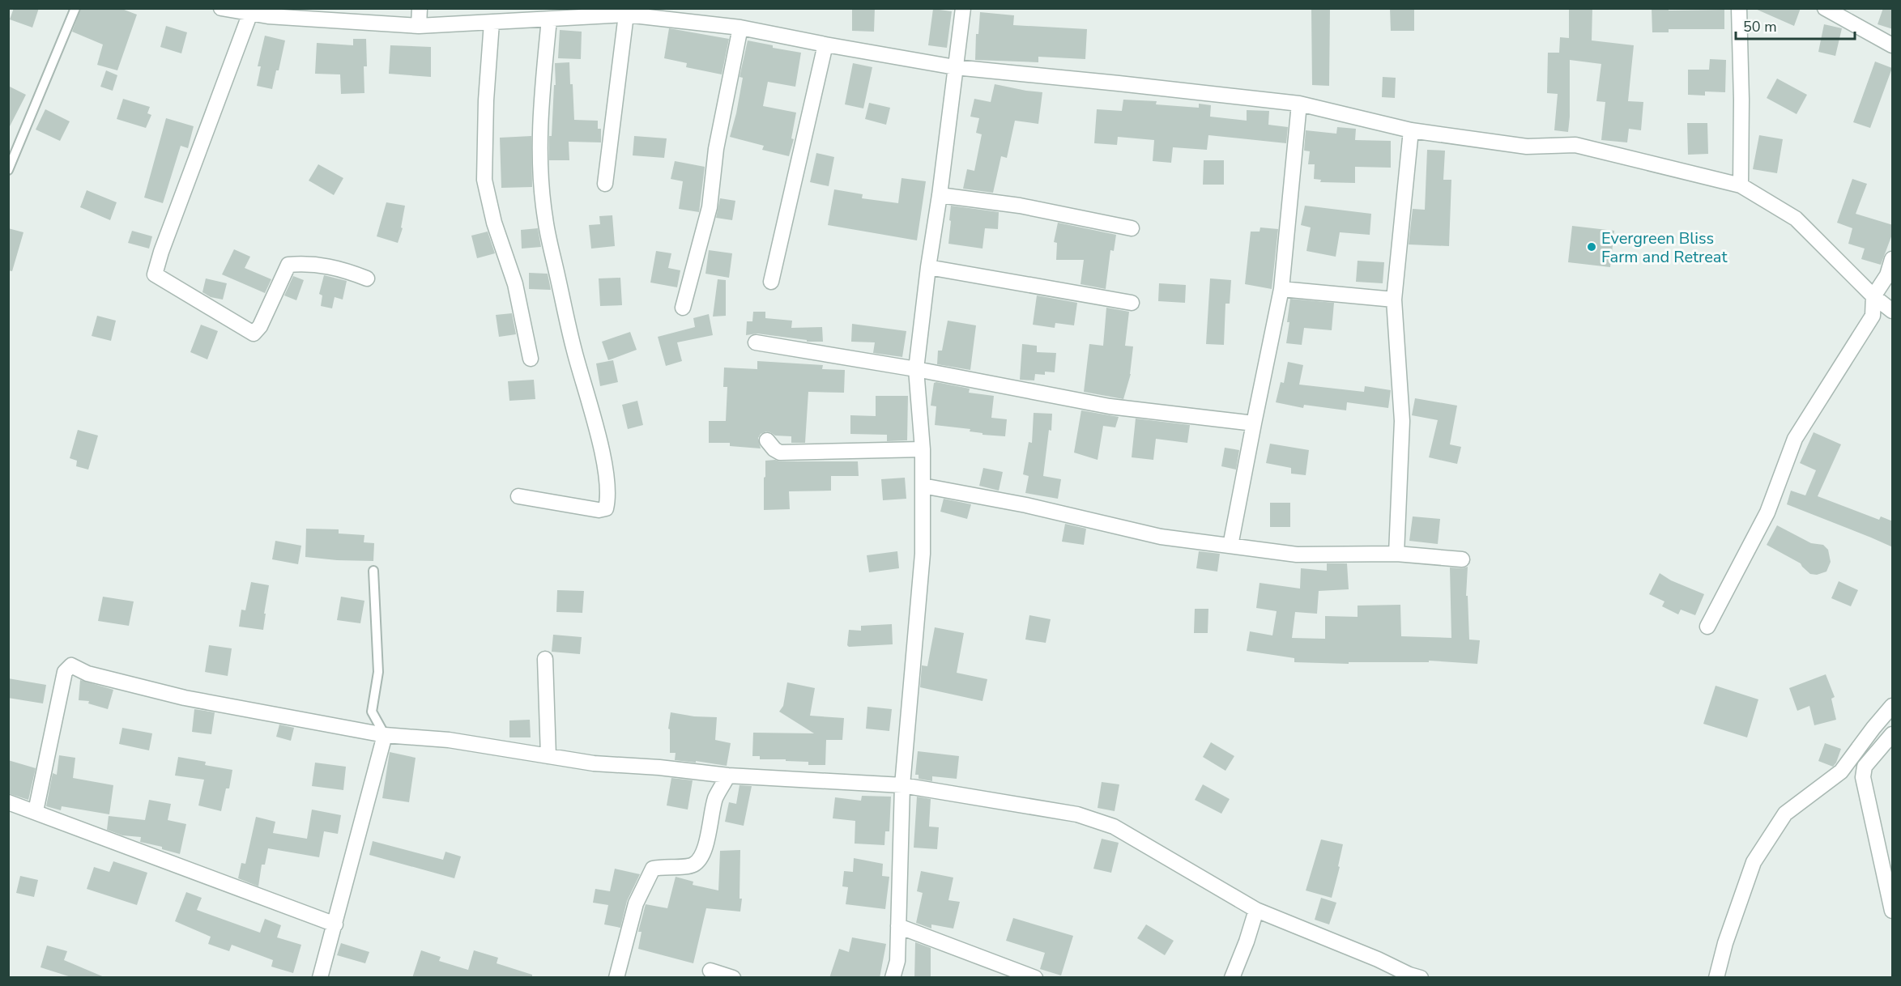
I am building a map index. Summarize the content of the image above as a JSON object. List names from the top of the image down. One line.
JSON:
{"places":["Evergreen Bliss Farm and Retreat"],"scale_bar":"50 m"}
